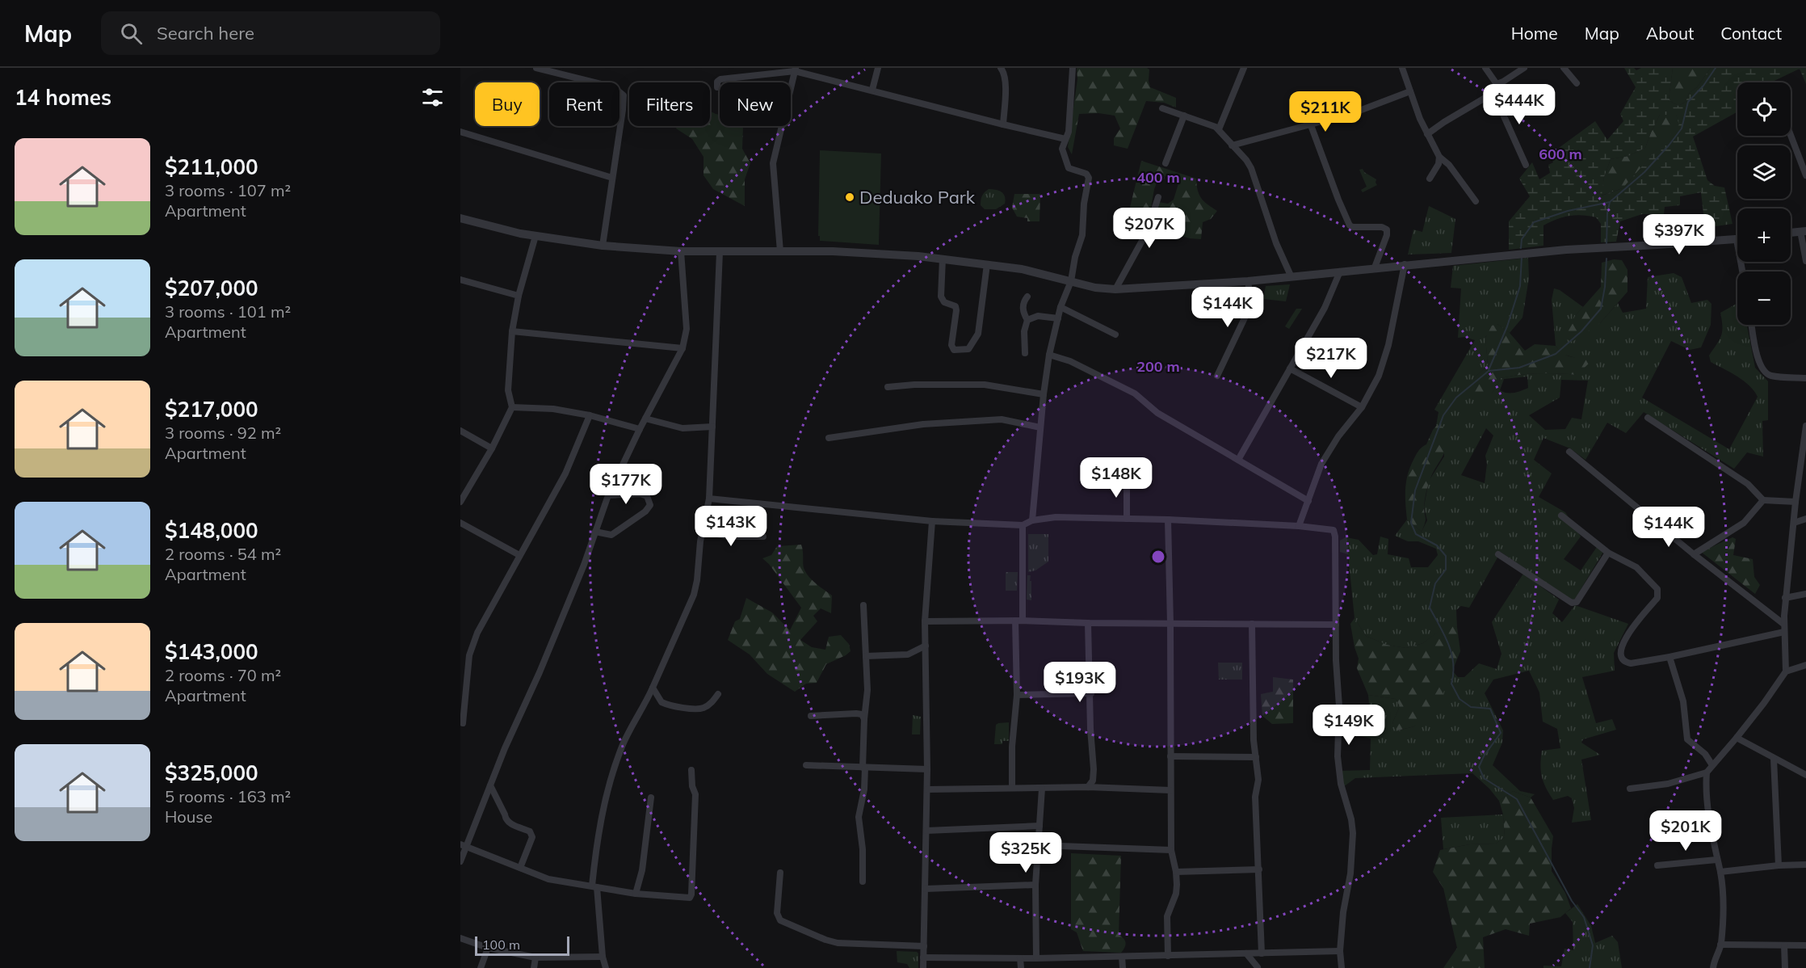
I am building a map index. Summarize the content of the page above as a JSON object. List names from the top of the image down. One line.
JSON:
{"places":["Deduako Park"],"scale_bar":"100 m","page":{"header":"Map","search":"Search here","nav":["Home","Map","About","Contact"],"heading":"14 homes","map_buttons":["+","−"],"chip":["Buy","Rent","Filters","New"],"price":["$444K","$211K","$207K","$397K","$144K","$217K","$148K","$177K","$143K","$144K","$193K","$149K","$201K","$325K"],"list":[{"name":"$211,000","note":"3 rooms · 107 m² · Apartment"},{"name":"$207,000","note":"3 rooms · 101 m² · Apartment"},{"name":"$217,000","note":"3 rooms · 92 m² · Apartment"},{"name":"$148,000","note":"2 rooms · 54 m² · Apartment"},{"name":"$143,000","note":"2 rooms · 70 m² · Apartment"},{"name":"$325,000","note":"5 rooms · 163 m² · House"}],"scale":"100 m"},"rings":["600 m","400 m","200 m"]}
